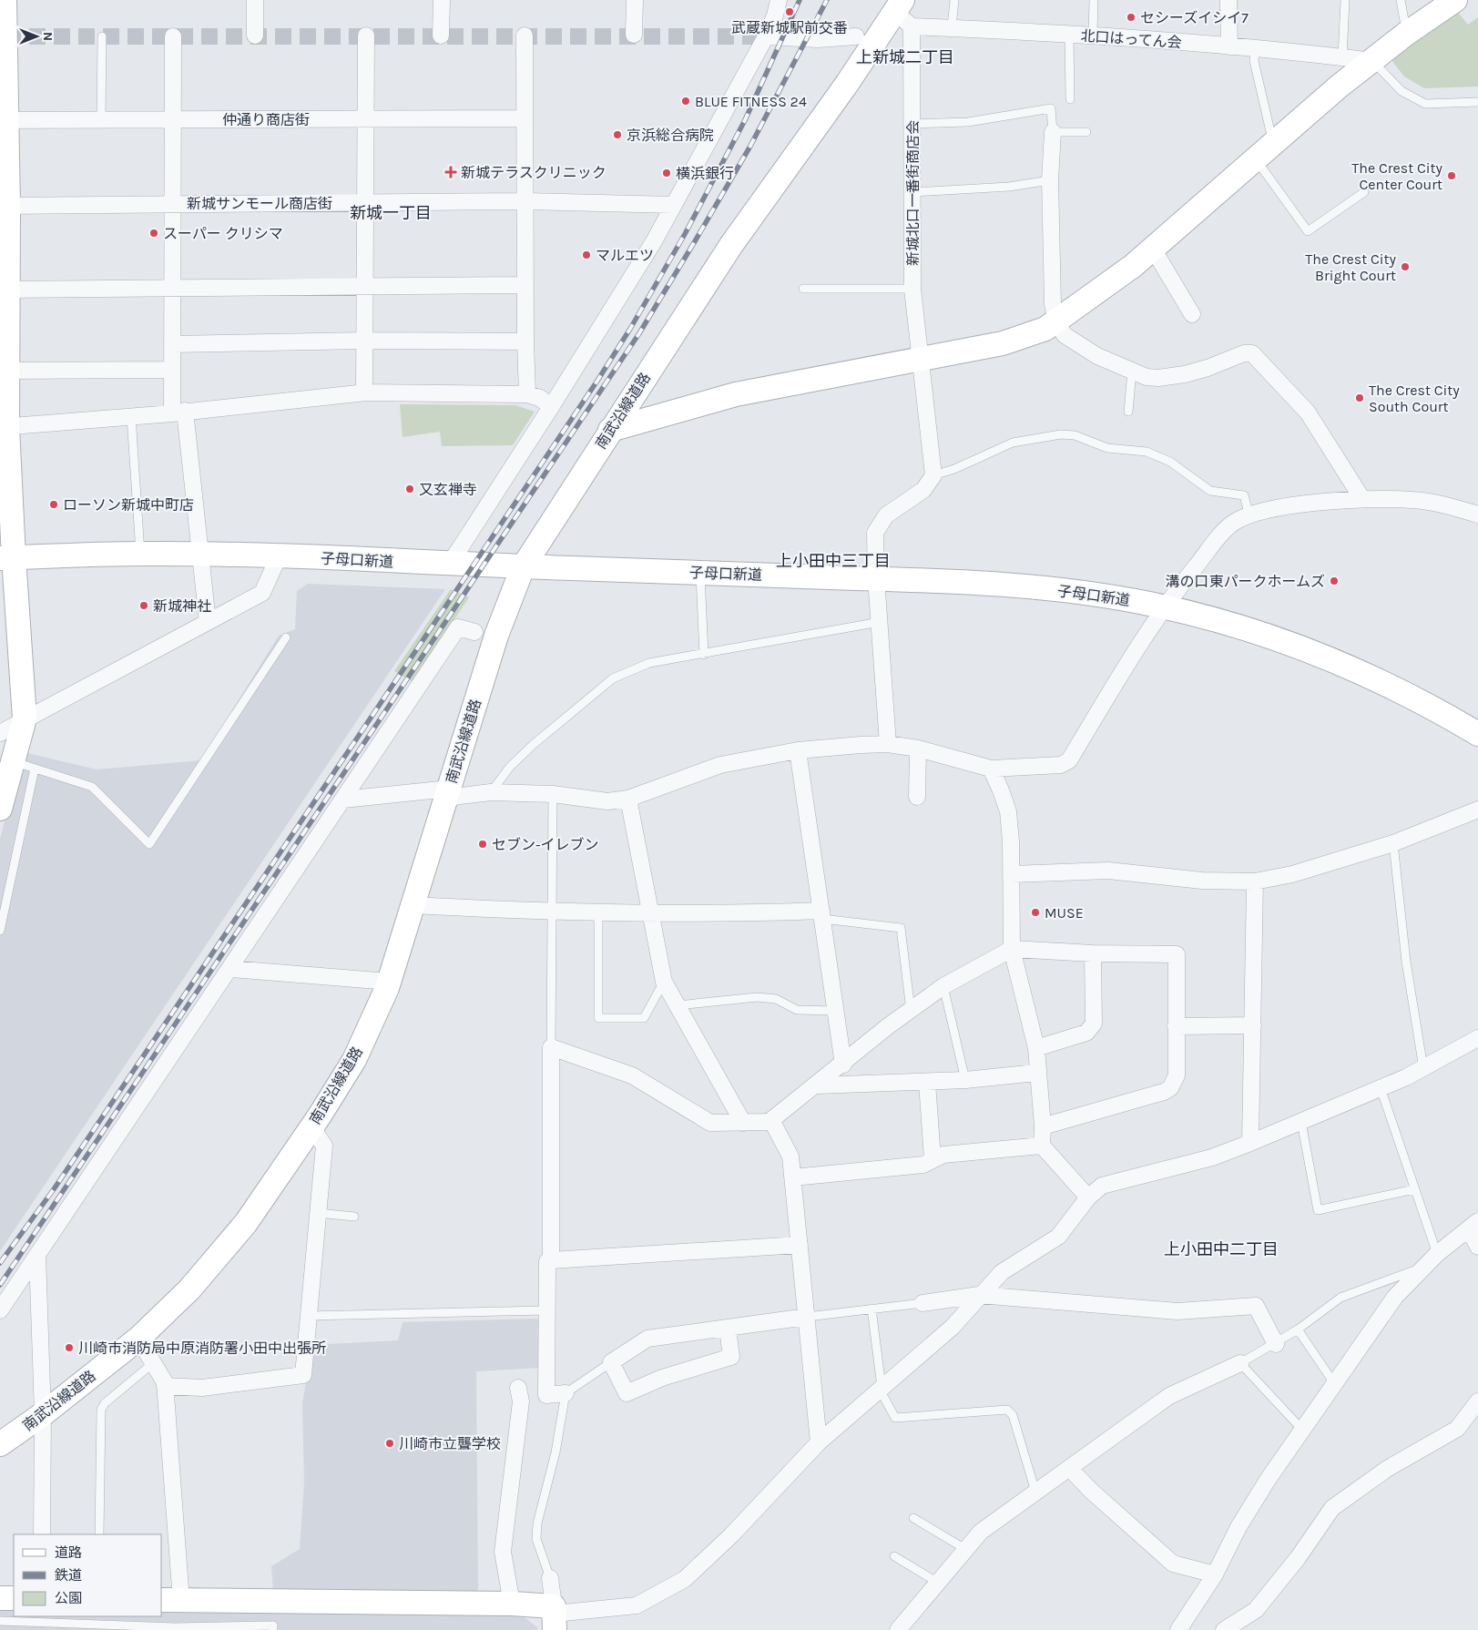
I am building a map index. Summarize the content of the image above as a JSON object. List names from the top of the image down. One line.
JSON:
{"streets":{"street":["北口はってん会","仲通り商店街","新城北口一番街商店会","新城サンモール商店街","南武沿線道路","子母口新道"]},"crossings":[["北口はってん会","新城北口一番街商店会"],["北口はってん会","南武沿線道路"],["新城北口一番街商店会","南武沿線道路"],["南武沿線道路","子母口新道"]],"districts":["上新城二丁目","新城一丁目","上小田中三丁目","上小田中二丁目"],"places":{"other":["武蔵新城駅前交番","セシーズイシイ7","BLUE FITNESS 24","京浜総合病院","横浜銀行","The Crest City Center Court","スーパー クリシマ","マルエツ","The Crest City Bright Court","The Crest City South Court","又玄禅寺","ローソン新城中町店","溝の口東パークホームズ","新城神社","セブン-イレブン","MUSE","川崎市消防局中原消防署小田中出張所","川崎市立聾学校"],"health":["新城テラスクリニック"]},"legend":["道路","鉄道","公園"],"north":"right"}
